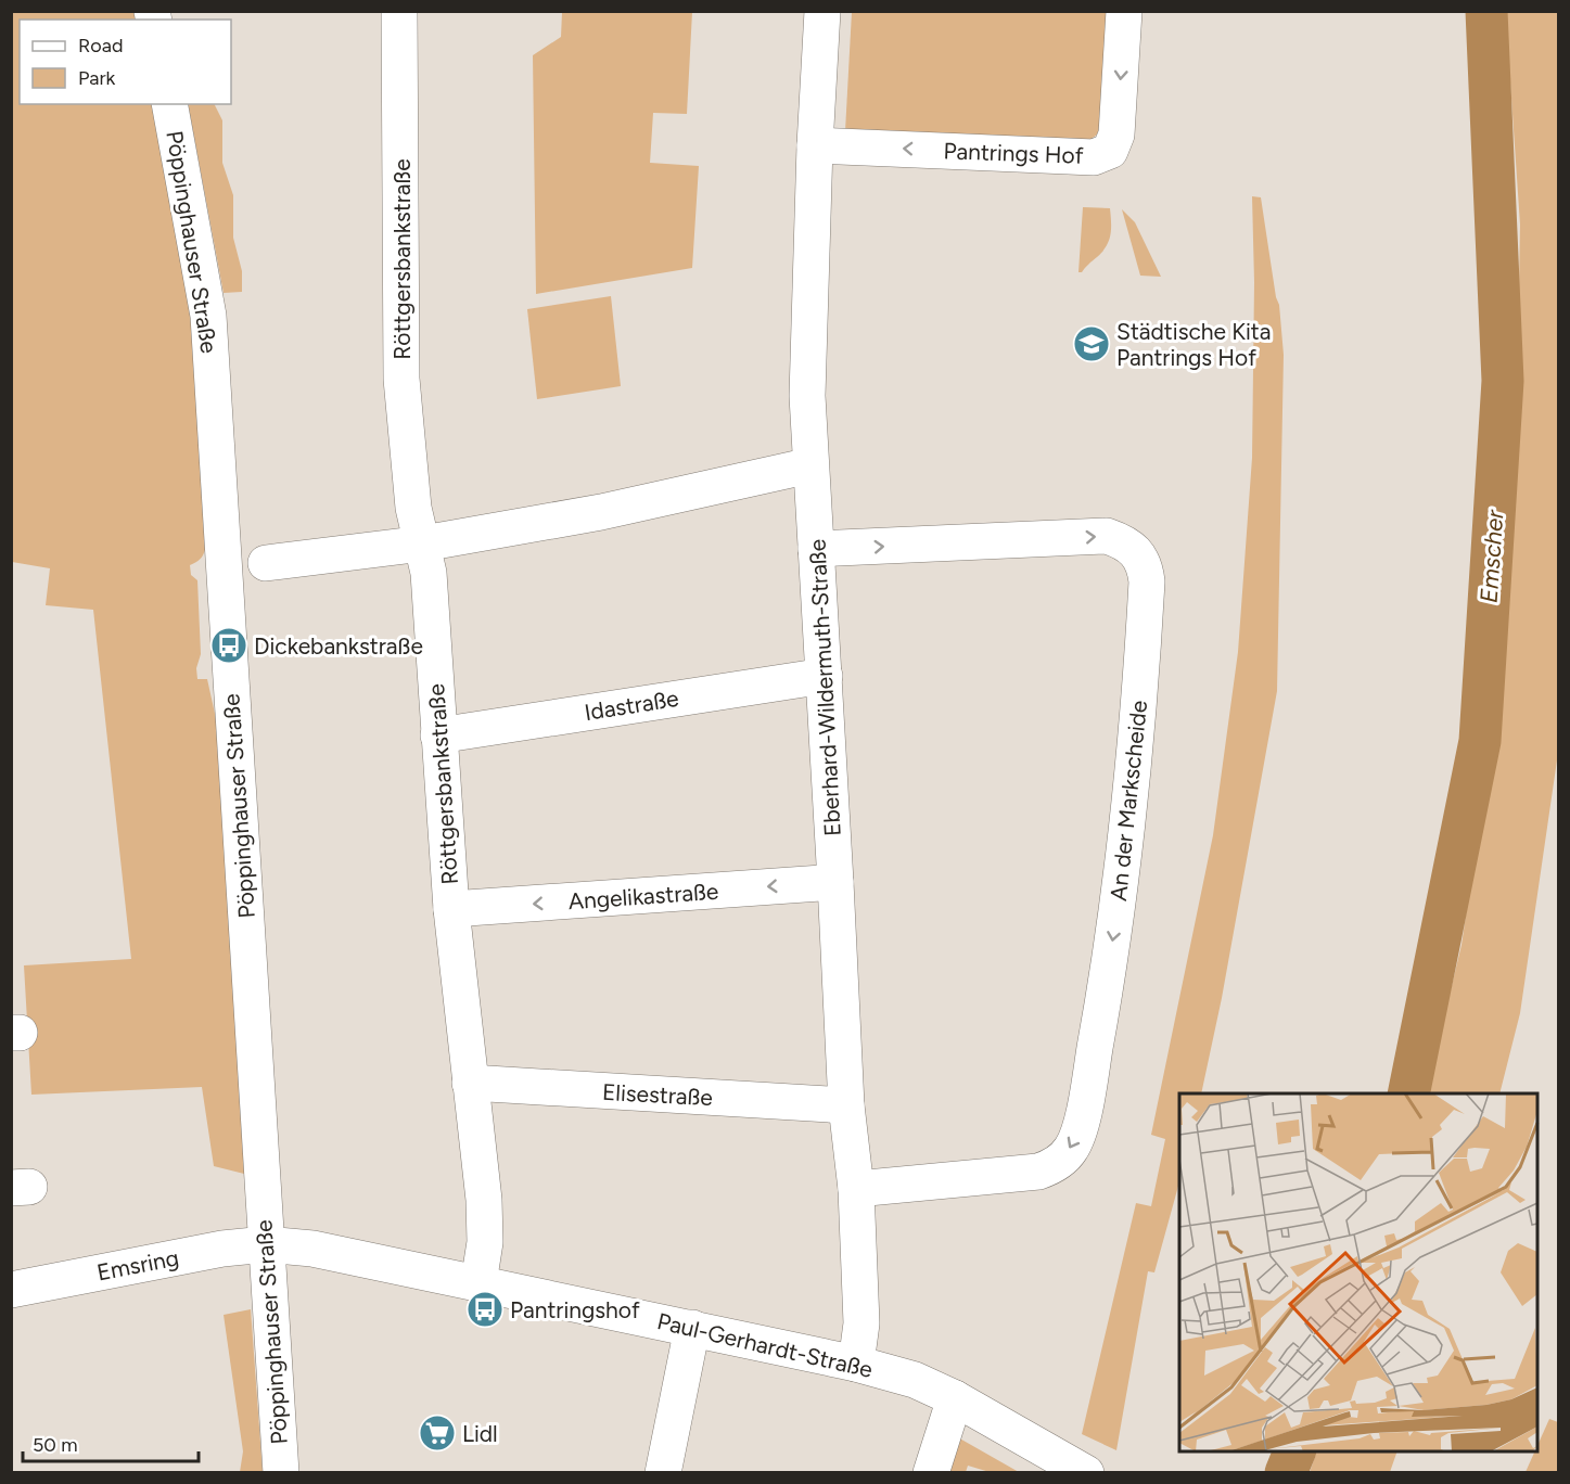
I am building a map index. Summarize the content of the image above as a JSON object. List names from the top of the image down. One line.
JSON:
{"streets":{"street":["Pantrings Hof","Pöppinghauser Straße","Röttgersbankstraße","Eberhard-Wildermuth-Straße","Idastraße","An der Markscheide","Angelikastraße","Elisestraße","Emsring","Paul-Gerhardt-Straße"]},"crossings":[["Pantrings Hof","Eberhard-Wildermuth-Straße"],["Pöppinghauser Straße","Emsring"],["Pöppinghauser Straße","Paul-Gerhardt-Straße"],["Röttgersbankstraße","Idastraße"],["Röttgersbankstraße","Angelikastraße"],["Röttgersbankstraße","Elisestraße"],["Röttgersbankstraße","Paul-Gerhardt-Straße"],["Eberhard-Wildermuth-Straße","Idastraße"],["Eberhard-Wildermuth-Straße","An der Markscheide"],["Eberhard-Wildermuth-Straße","Angelikastraße"],["Eberhard-Wildermuth-Straße","Elisestraße"],["Eberhard-Wildermuth-Straße","Paul-Gerhardt-Straße"],["Emsring","Paul-Gerhardt-Straße"]],"one_way":["Angelikastraße"],"water":["Emscher"],"places":{"school or university":["Städtische Kita Pantrings Hof"],"bus stop":["Dickebankstraße","Pantringshof"],"supermarket":["Lidl"]},"legend":["Road","Park"],"scale_bar":"50 m"}
